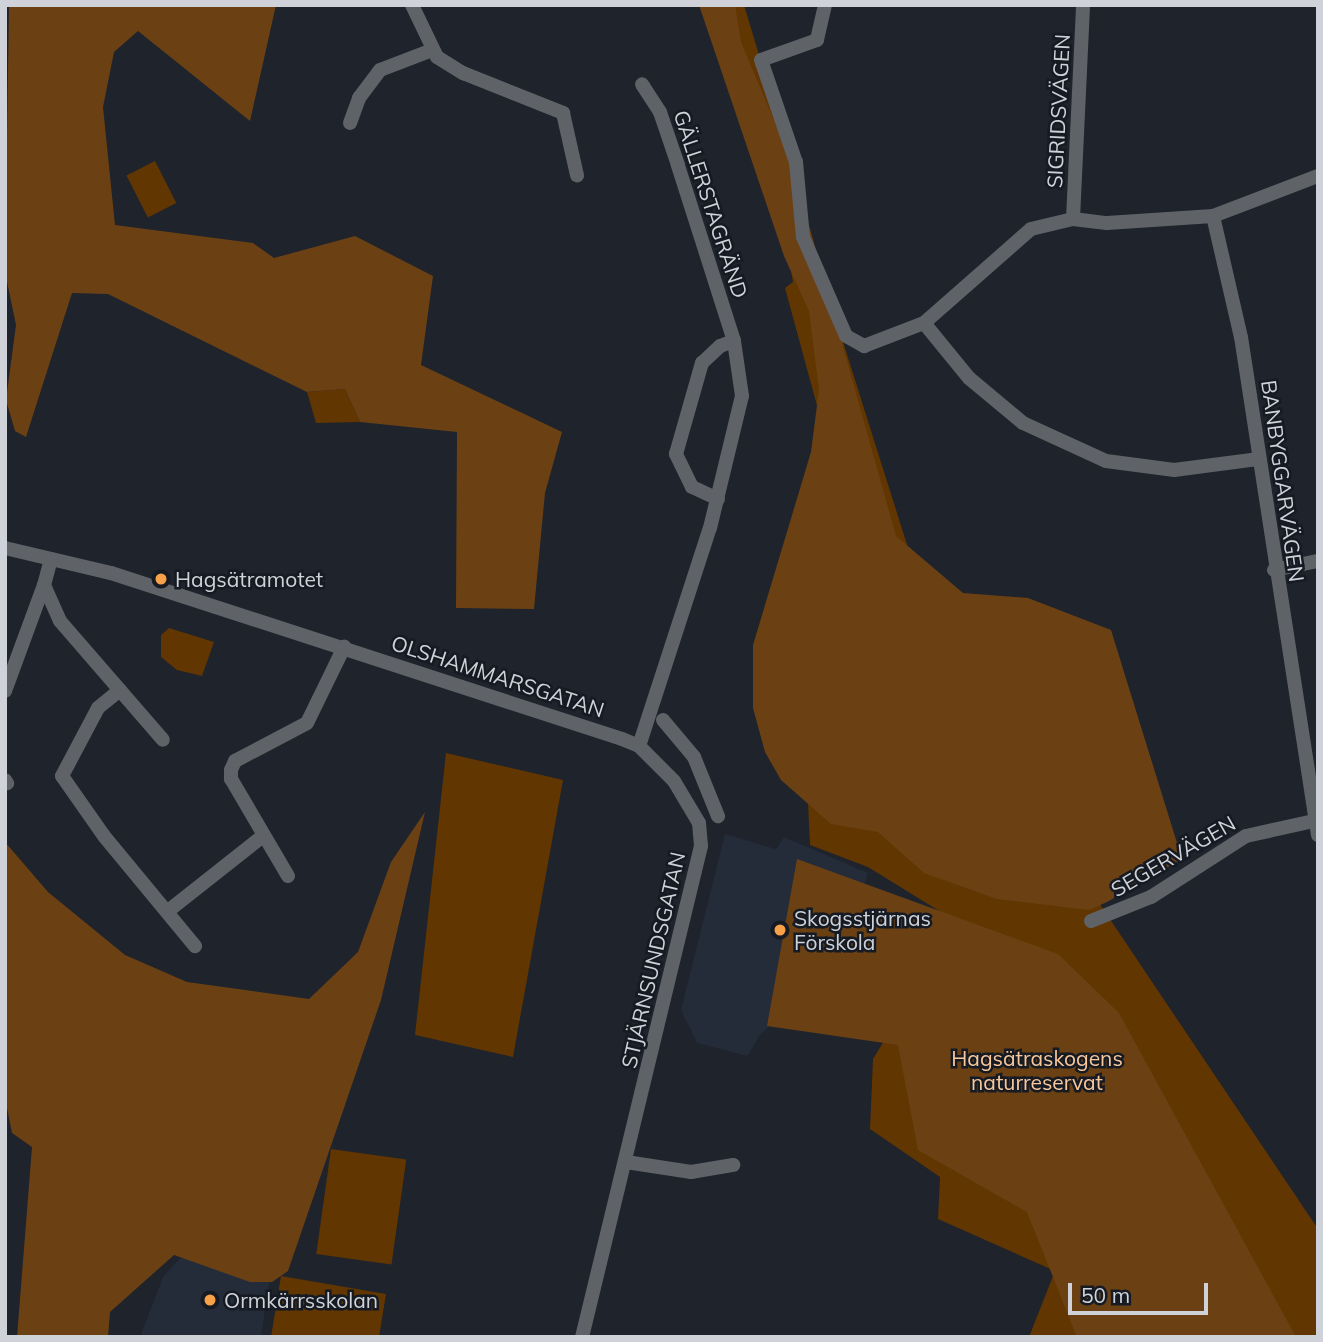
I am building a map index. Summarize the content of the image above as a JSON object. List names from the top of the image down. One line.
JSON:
{"streets":{"street":["SIGRIDSVÄGEN","GÄLLERSTAGRÄND","BANBYGGARVÄGEN","OLSHAMMARSGATAN","SEGERVÄGEN","STJÄRNSUNDSGATAN"]},"crossings":[["GÄLLERSTAGRÄND","OLSHAMMARSGATAN"],["GÄLLERSTAGRÄND","STJÄRNSUNDSGATAN"],["BANBYGGARVÄGEN","SEGERVÄGEN"],["OLSHAMMARSGATAN","STJÄRNSUNDSGATAN"]],"parks":["Hagsätraskogens naturreservat"],"places":["Hagsätramotet","Skogsstjärnas Förskola","Ormkärrsskolan"],"scale_bar":"50 m"}
